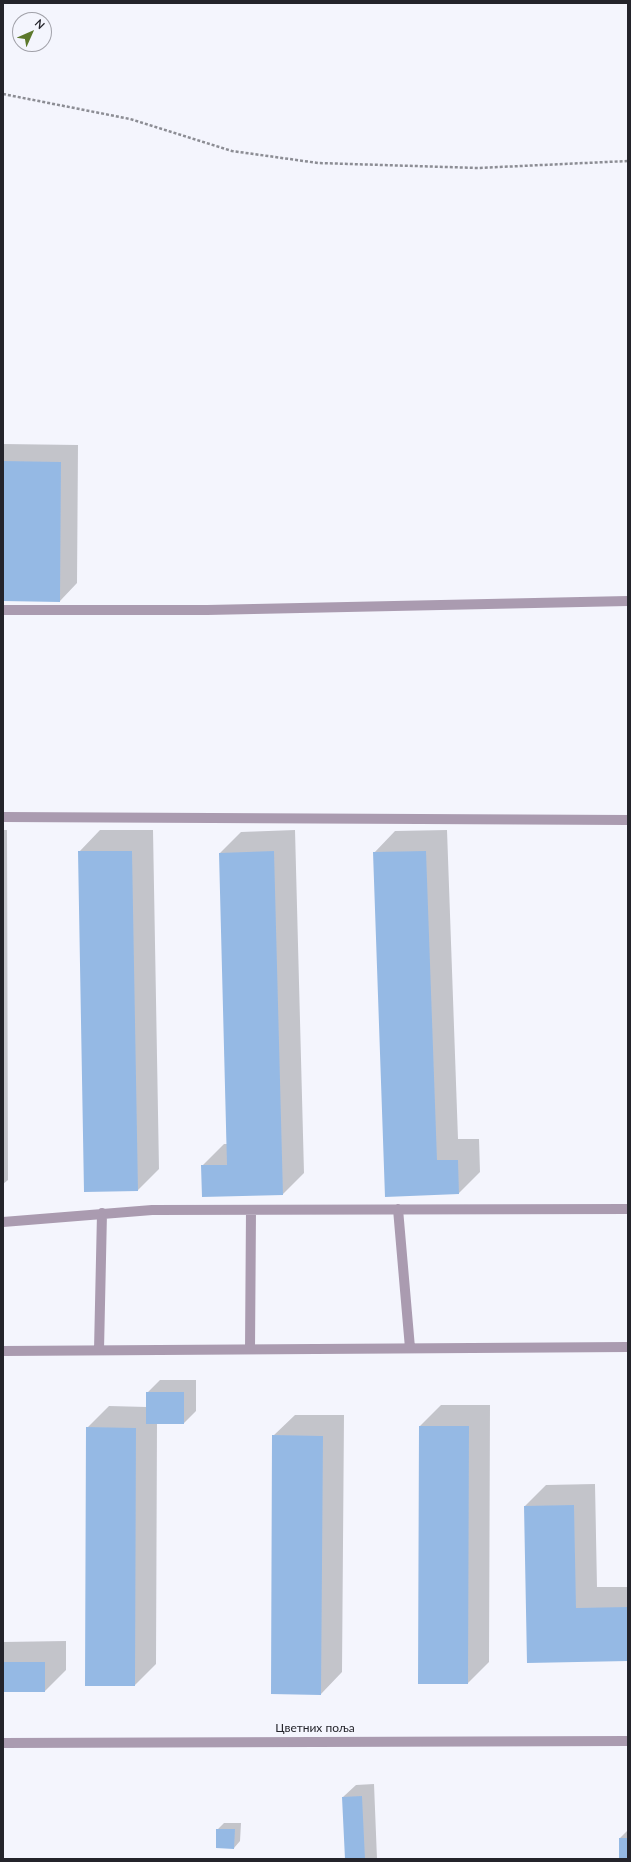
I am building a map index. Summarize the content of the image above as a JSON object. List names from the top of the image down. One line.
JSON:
{"streets":{"street":["Цветних поља"]},"north":"top right"}
